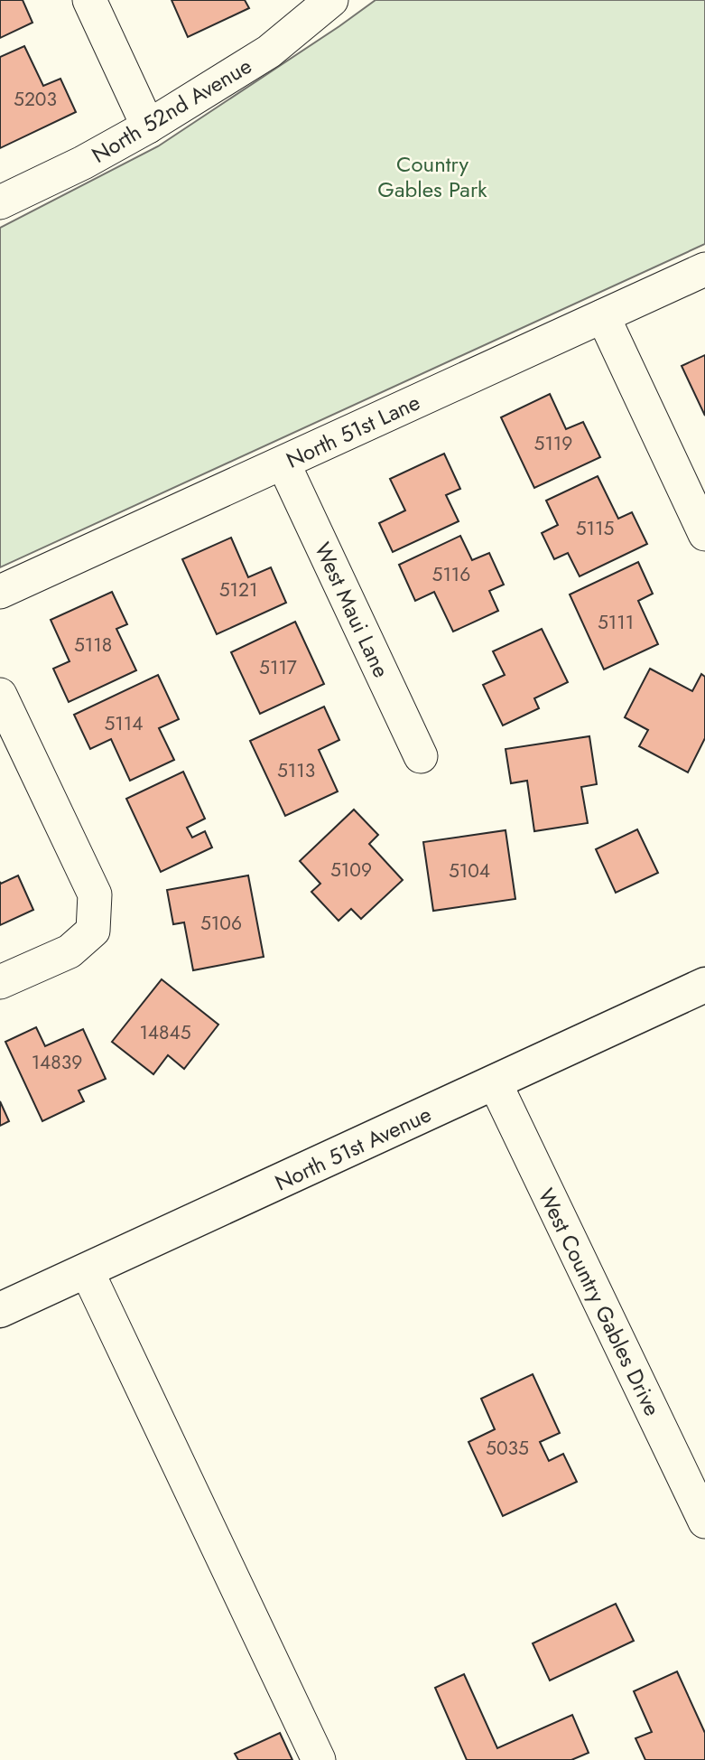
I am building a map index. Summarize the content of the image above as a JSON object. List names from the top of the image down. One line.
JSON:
{"streets":{"main road":["North 51st Avenue"],"street":["North 52nd Avenue","North 51st Lane","West Maui Lane","West Country Gables Drive"]},"crossings":[["North 51st Lane","West Maui Lane"],["North 51st Avenue","West Country Gables Drive"]],"parks":["Country Gables Park"],"house_numbers":["5203","5119","5115","5116","5121","5111","5118","5117","5114","5113","5109","5104","5106","14845","14839","5035"]}
